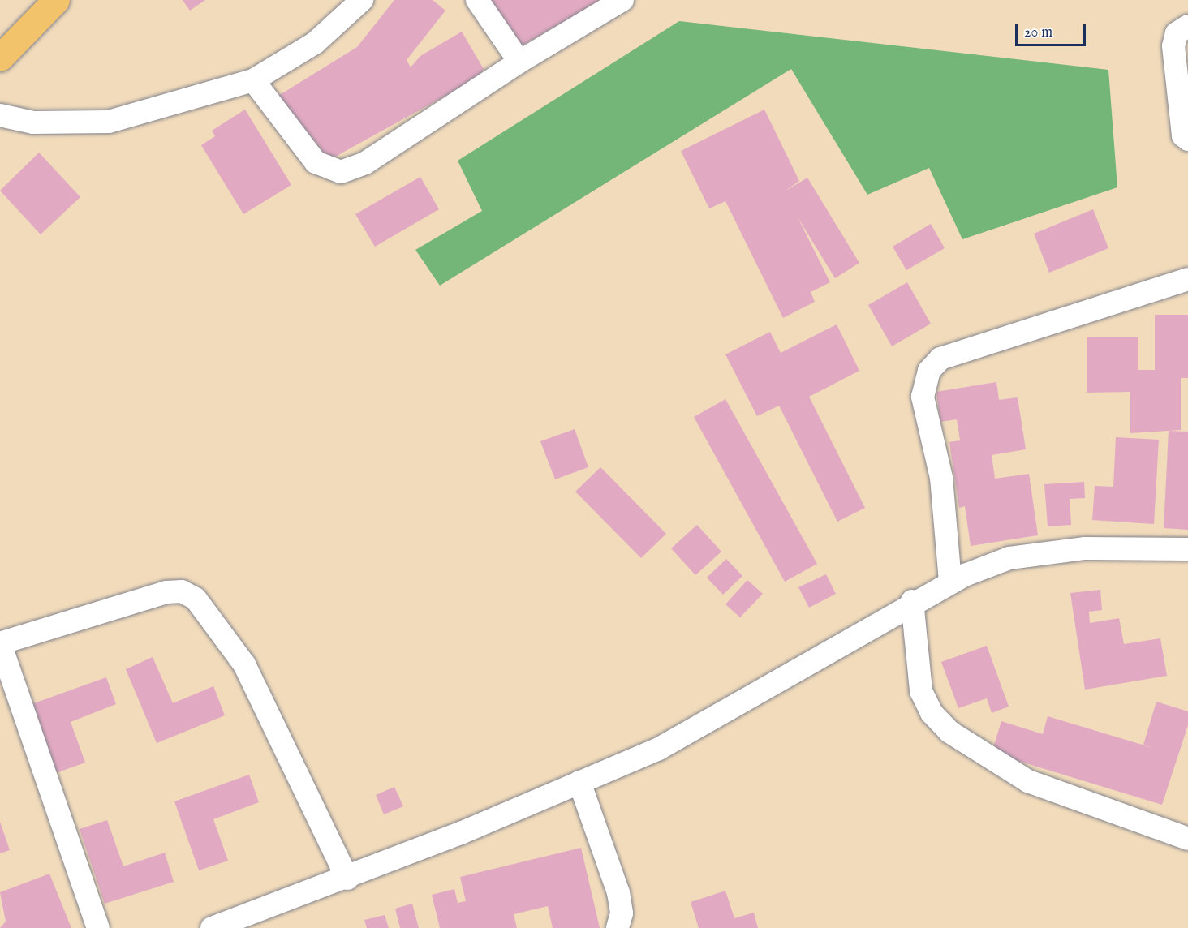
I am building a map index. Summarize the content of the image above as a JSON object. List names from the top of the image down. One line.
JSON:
{"scale_bar":"20 m"}
